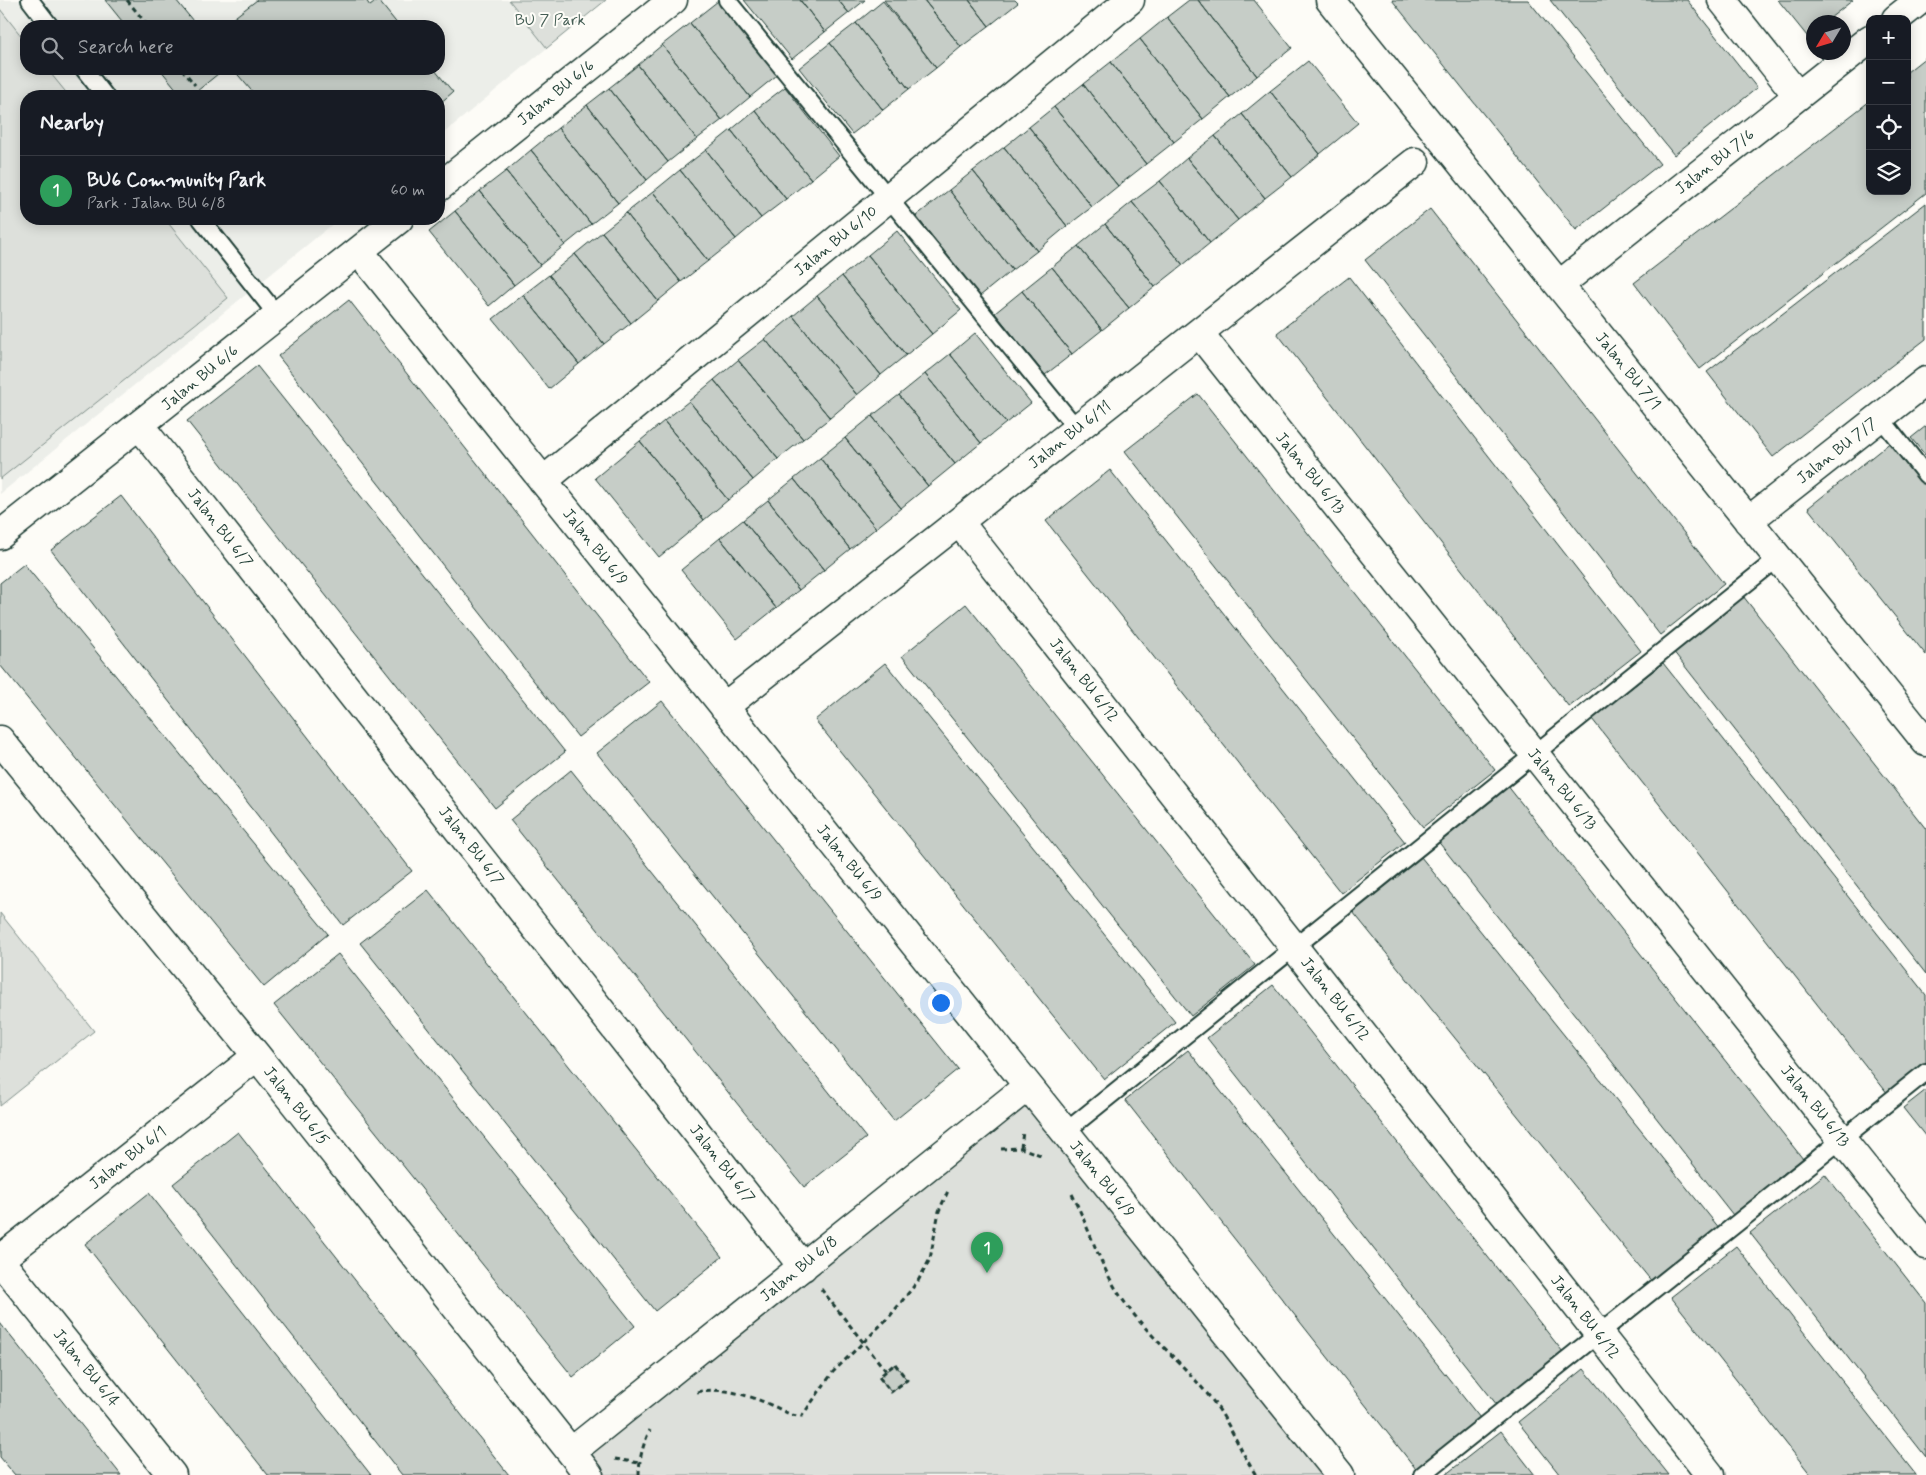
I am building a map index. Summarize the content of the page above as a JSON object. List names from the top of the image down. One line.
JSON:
{"streets":{"street":["Jalan BU 6/6","Jalan BU 7/6","Jalan BU 6/10","Jalan BU 7/1","Jalan BU 6/11","Jalan BU 7/7","Jalan BU 6/13","Jalan BU 6/7","Jalan BU 6/9","Jalan BU 6/12","Jalan BU 6/5","Jalan BU 6/1","Jalan BU 6/8","Jalan BU 6/4"]},"crossings":[["Jalan BU 6/6","Jalan BU 6/7"],["Jalan BU 6/6","Jalan BU 6/9"],["Jalan BU 7/6","Jalan BU 7/1"],["Jalan BU 6/10","Jalan BU 6/9"],["Jalan BU 7/1","Jalan BU 7/7"],["Jalan BU 6/11","Jalan BU 6/13"],["Jalan BU 6/11","Jalan BU 6/9"],["Jalan BU 6/11","Jalan BU 6/12"],["Jalan BU 6/7","Jalan BU 6/8"],["Jalan BU 6/9","Jalan BU 6/8"],["Jalan BU 6/5","Jalan BU 6/1"],["Jalan BU 6/5","Jalan BU 6/8"],["Jalan BU 6/1","Jalan BU 6/4"]],"parks":["BU 7 Park"],"north":"bottom left","page":{"map_buttons":["+","−"],"search":"Search here","heading":"Nearby","list":[{"mark":"1","name":"BU6 Community Park","note":"Park · Jalan BU 6/8","value":"60 m"}],"pins":"1"}}
